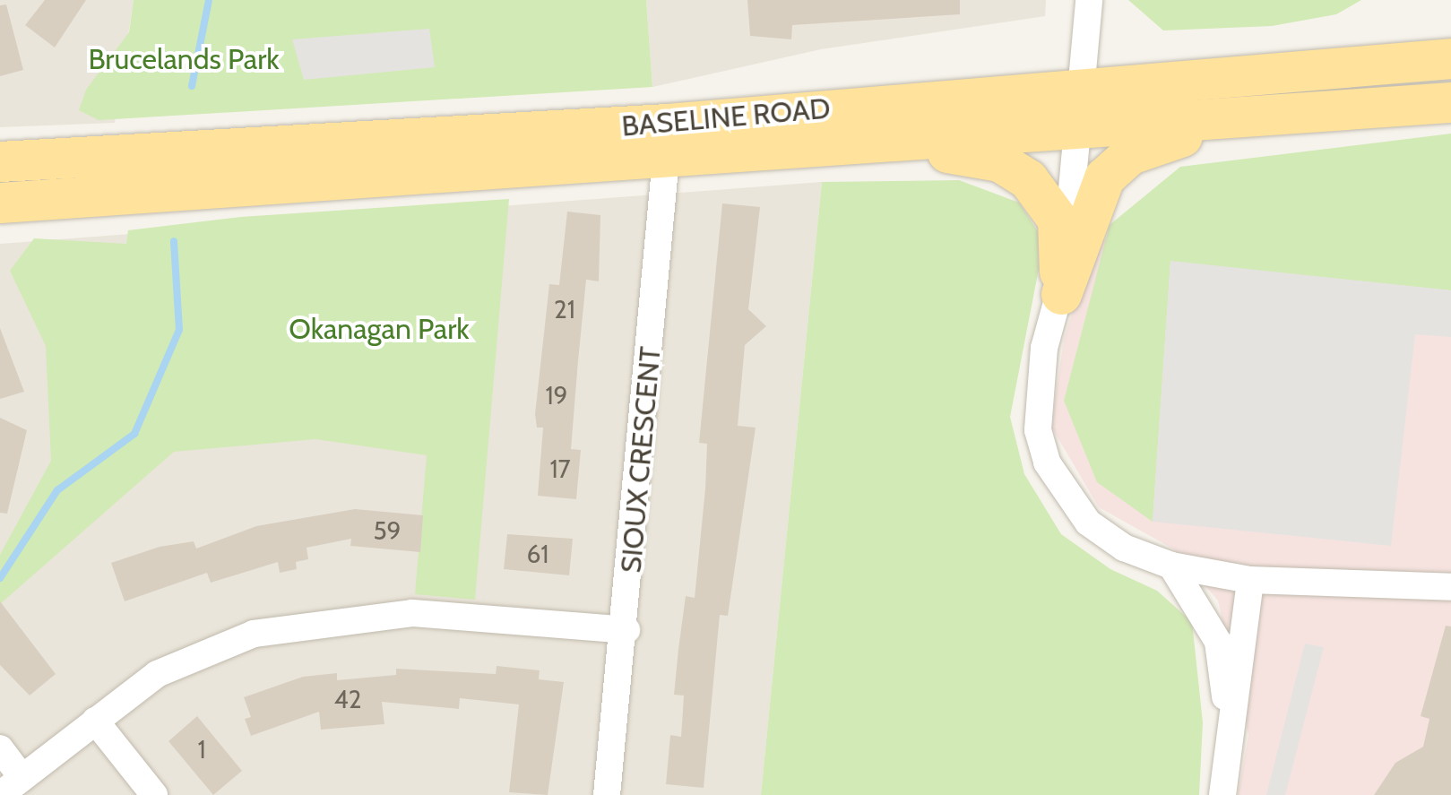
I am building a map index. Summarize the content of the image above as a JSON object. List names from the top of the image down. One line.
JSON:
{"streets":{"main road":["BASELINE ROAD"],"street":["SIOUX CRESCENT"]},"crossings":[["BASELINE ROAD","SIOUX CRESCENT"]],"parks":["Brucelands Park","Okanagan Park"],"house_numbers":["21","19","17","59","61","42","1"]}
